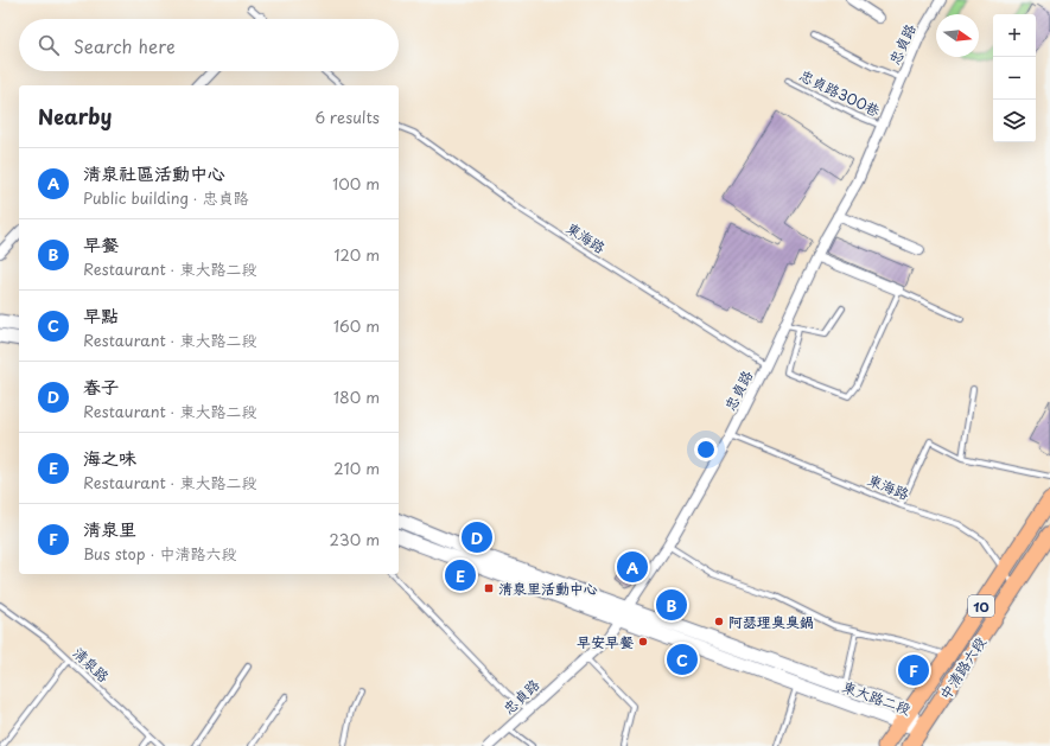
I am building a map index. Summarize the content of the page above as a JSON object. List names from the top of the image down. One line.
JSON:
{"streets":{"main road":["10","中清路六段"],"street":["忠貞路","東大路二段"],"lane":["忠貞路300巷","東海路","清泉路"]},"crossings":[["忠貞路","忠貞路300巷"],["忠貞路","東海路"],["忠貞路","東大路二段"],["東海路","中清路六段"],["10","中清路六段"],["10","東大路二段"],["中清路六段","東大路二段"]],"places":{"transit":["清泉里活動中心"],"other":["阿瑟理臭臭鍋","早安早餐"]},"north":"right","page":{"map_buttons":["+","−"],"search":"Search here","heading":["Nearby","6 results"],"list":[{"mark":"A","name":"清泉社區活動中心","note":"Public building · 忠貞路","value":"100 m"},{"mark":"B","name":"早餐","note":"Restaurant · 東大路二段","value":"120 m"},{"mark":"C","name":"早點","note":"Restaurant · 東大路二段","value":"160 m"},{"mark":"D","name":"春子","note":"Restaurant · 東大路二段","value":"180 m"},{"mark":"E","name":"海之味","note":"Restaurant · 東大路二段","value":"210 m"},{"mark":"F","name":"清泉里","note":"Bus stop · 中清路六段","value":"230 m"}],"pins":["D","A","E","B","C","F"]}}
